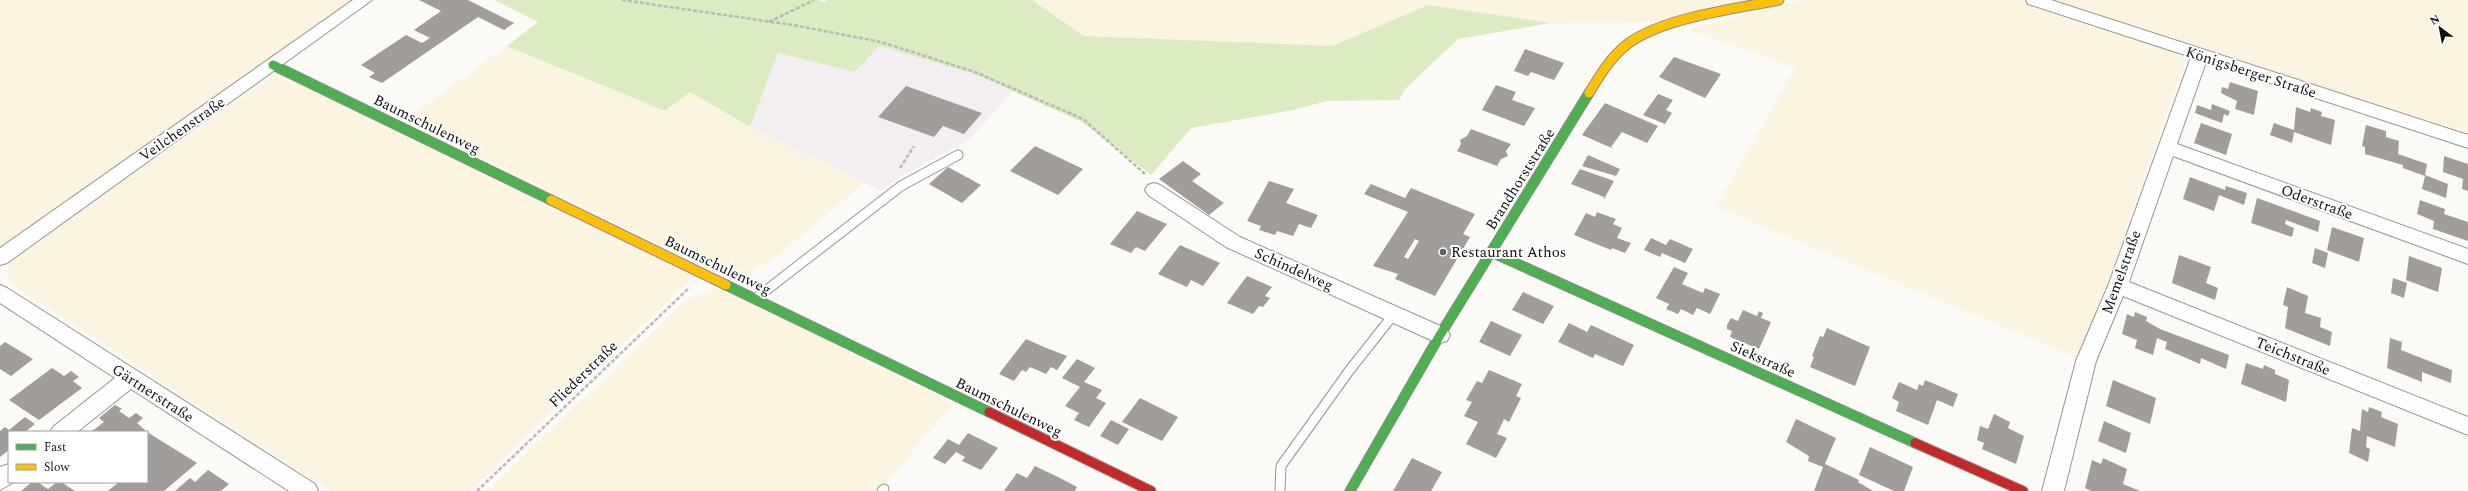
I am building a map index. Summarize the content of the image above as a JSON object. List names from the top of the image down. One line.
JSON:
{"streets":{"street":["Königsberger Straße","Baumschulenweg","Veilchenstraße","Brandhorststraße","Oderstraße","Schindelweg","Memelstraße","Teichstraße","Siekstraße","Gärtnerstraße"],"path":["Fliederstraße"]},"crossings":[["Königsberger Straße","Memelstraße"],["Baumschulenweg","Veilchenstraße"],["Baumschulenweg","Fliederstraße"],["Brandhorststraße","Schindelweg"],["Brandhorststraße","Siekstraße"],["Oderstraße","Memelstraße"],["Memelstraße","Teichstraße"]],"places":["Restaurant Athos"],"legend":["Fast","Slow"],"north":"top left"}
